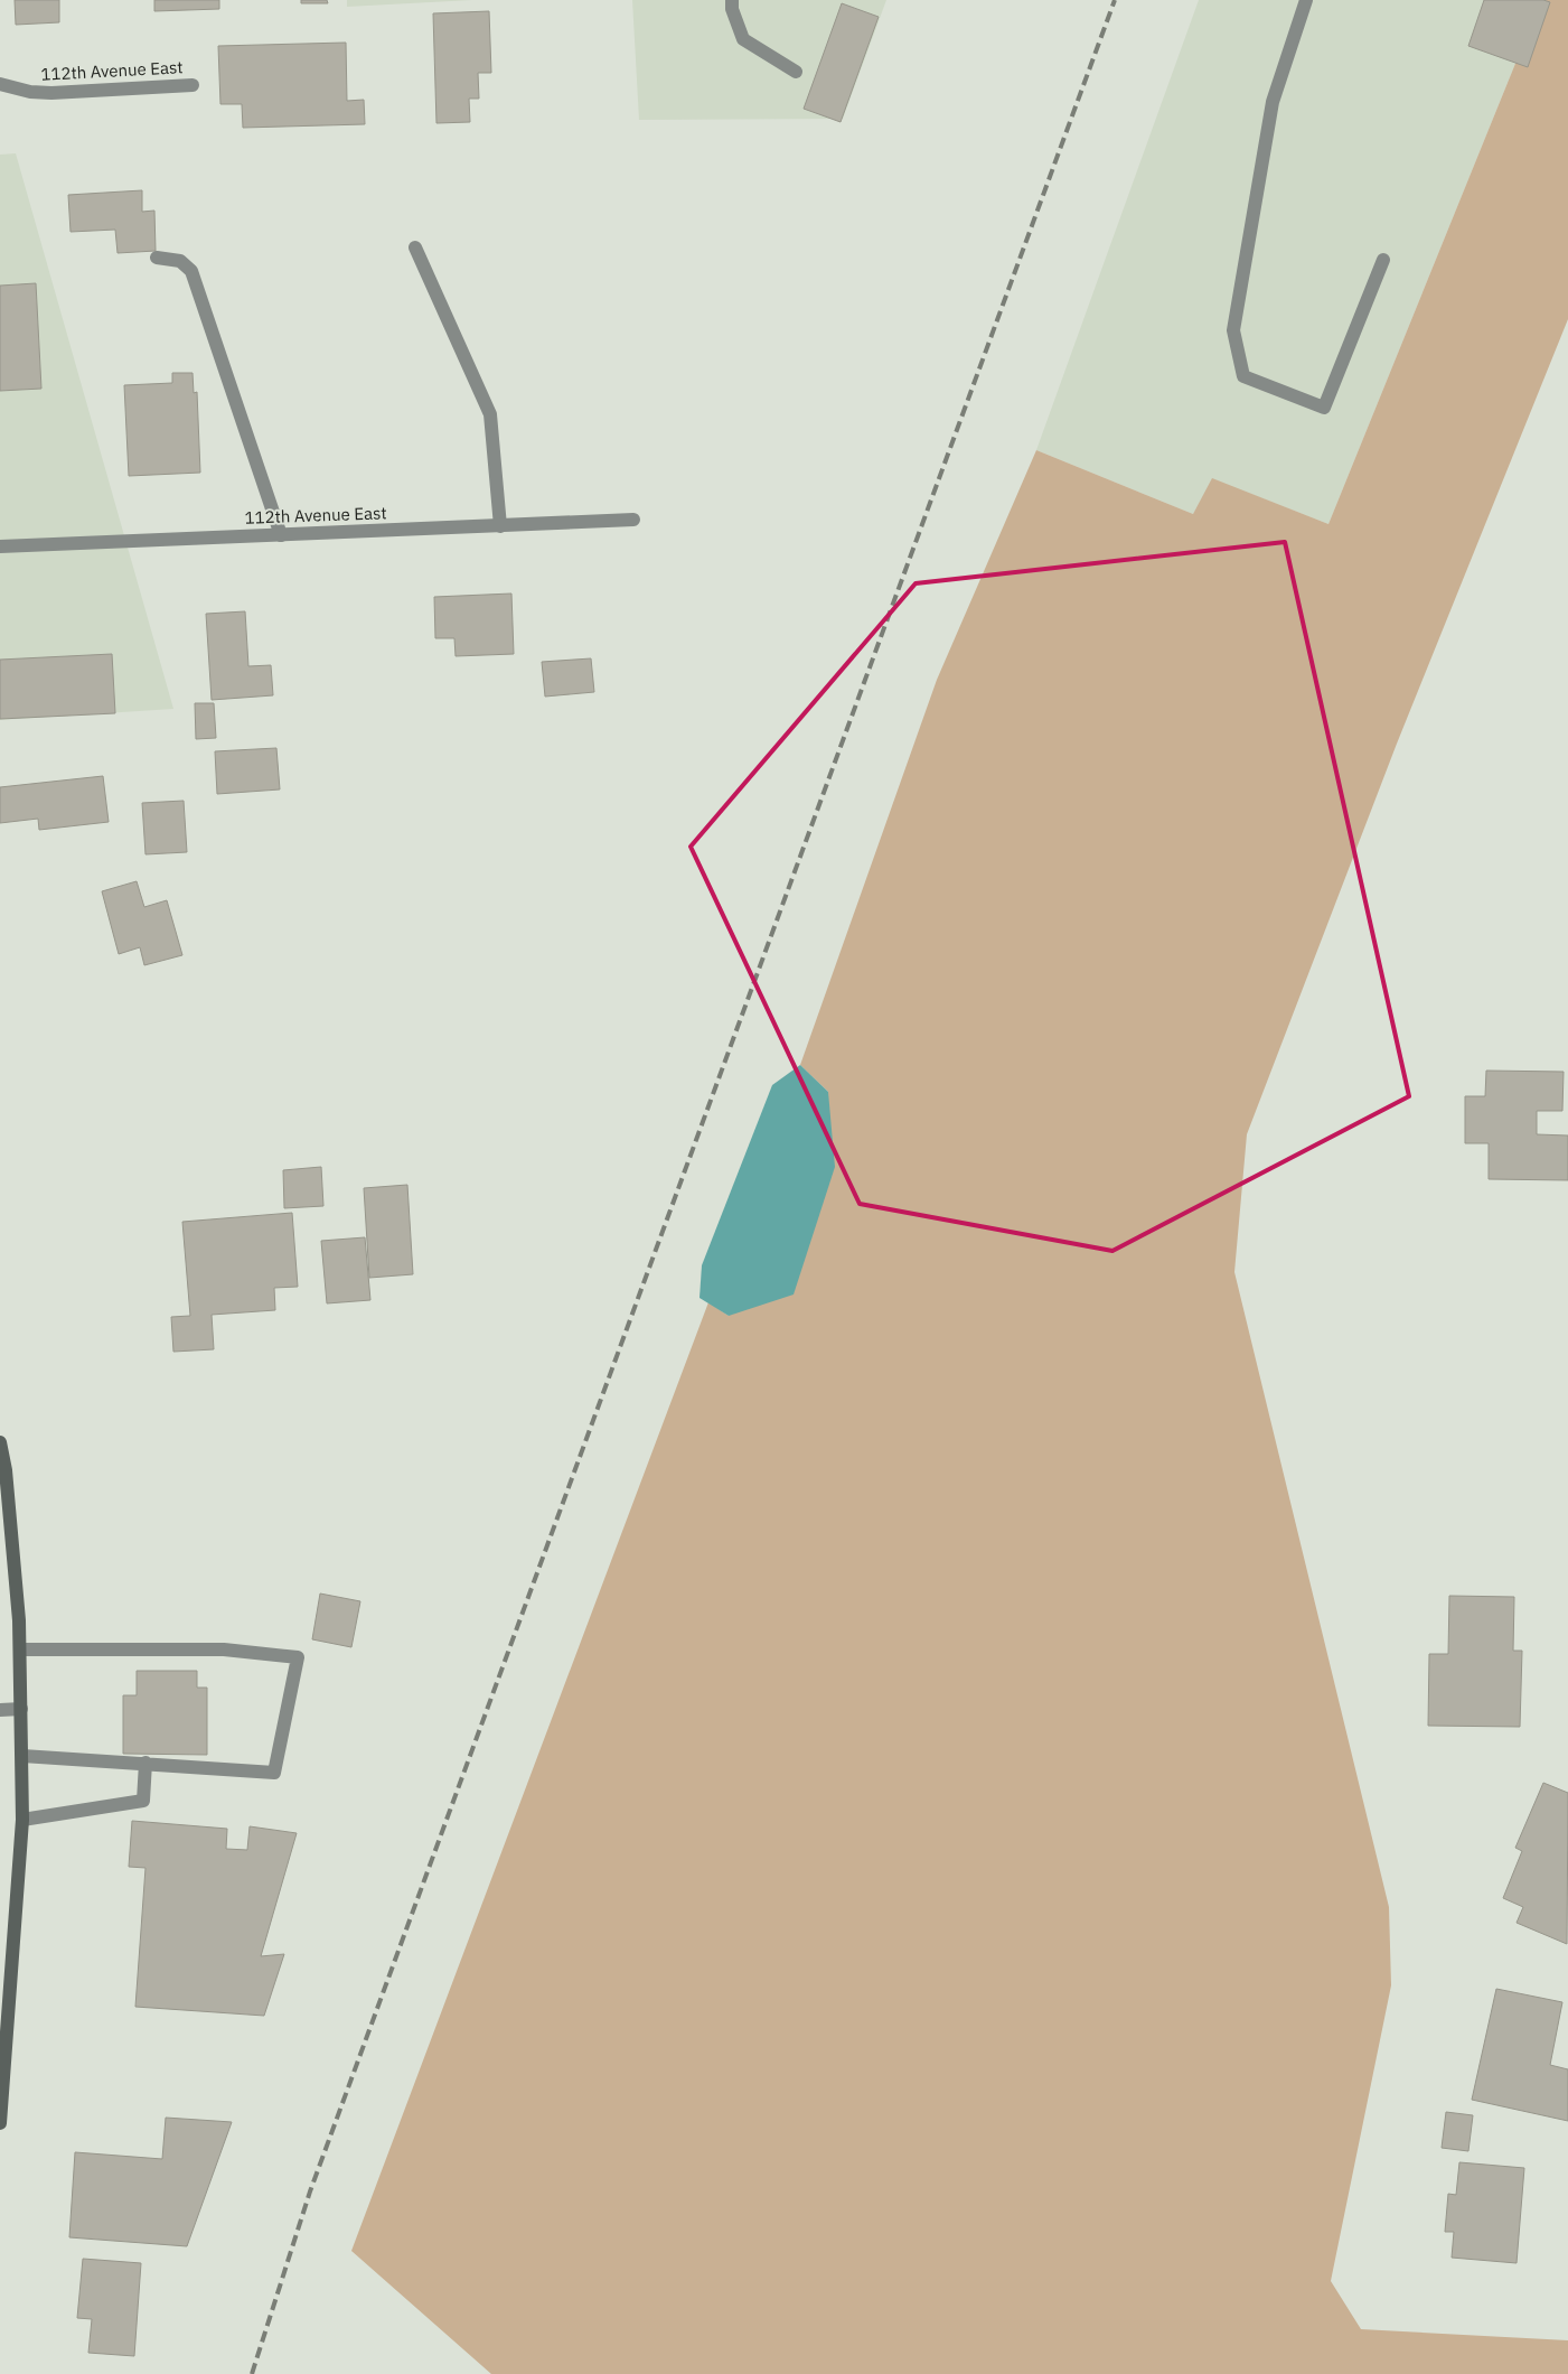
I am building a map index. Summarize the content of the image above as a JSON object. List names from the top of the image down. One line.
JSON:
{"streets":{"street":["112th Avenue East"]}}
